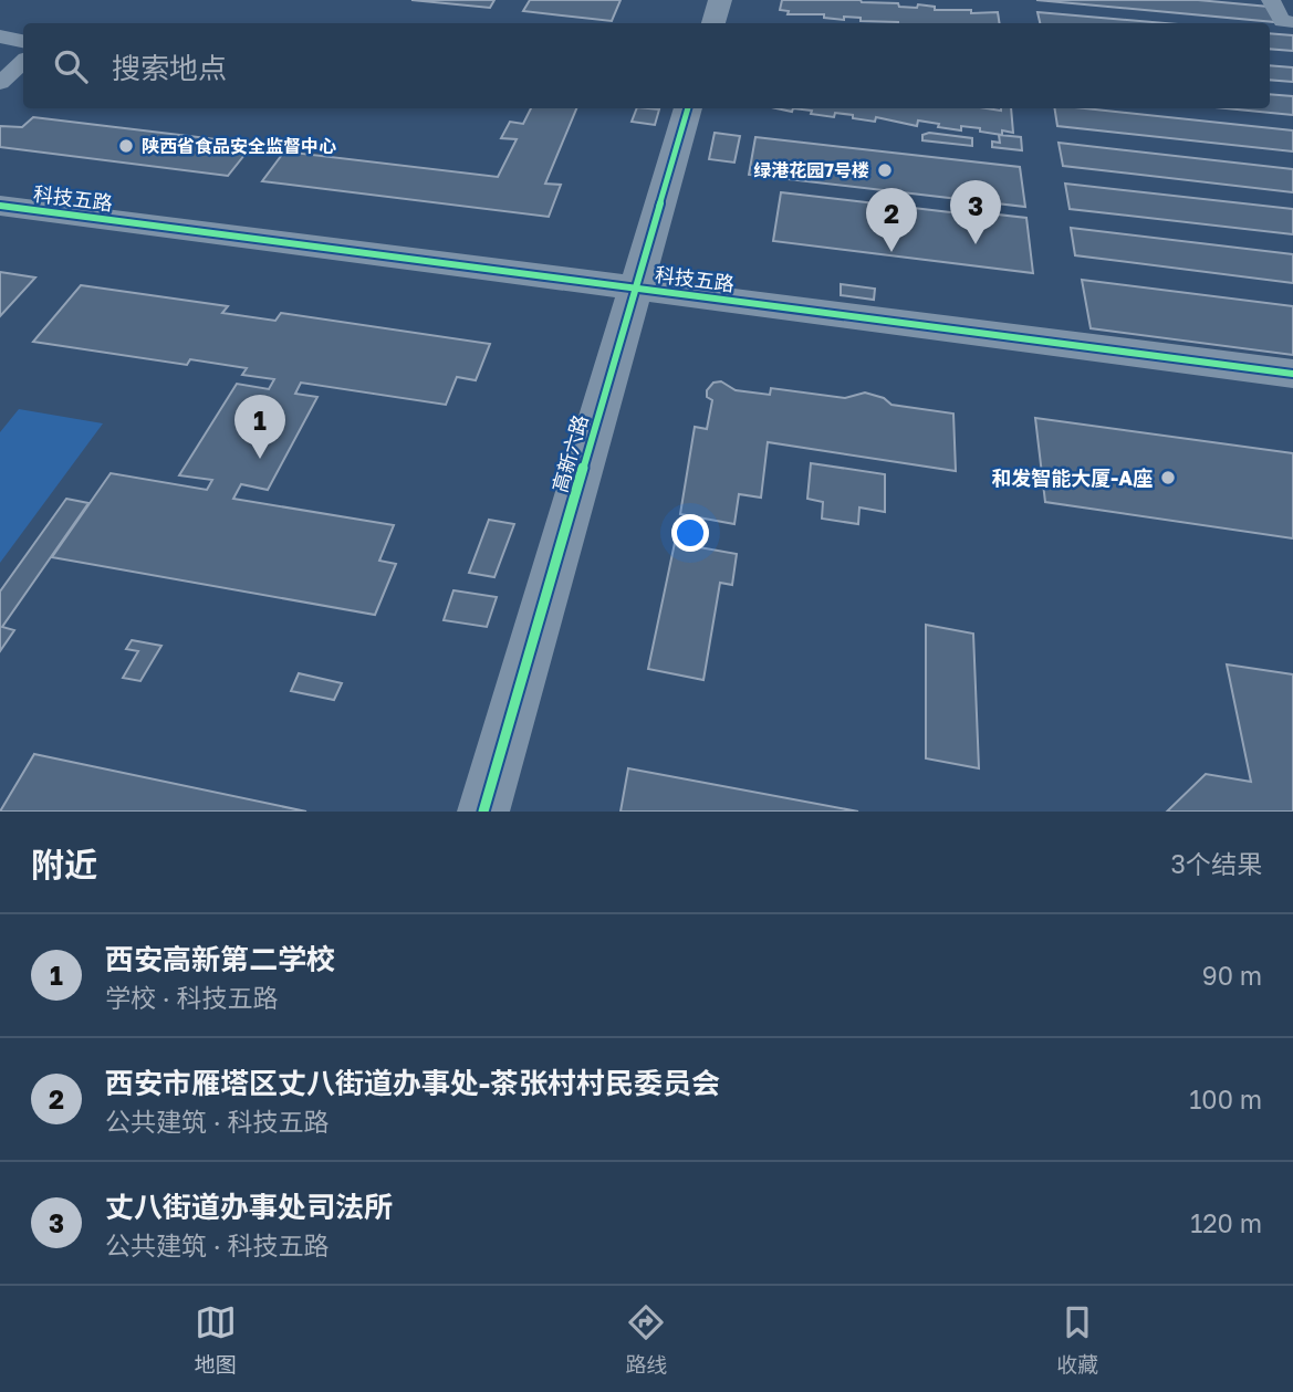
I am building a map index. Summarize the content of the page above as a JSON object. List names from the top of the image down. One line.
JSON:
{"streets":{"street":["科技五路","高新六路"]},"crossings":[["科技五路","高新六路"]],"places":["陕西省食品安全监督中心","绿港花园7号楼","和发智能大厦-A座"],"page":{"search":"搜索地点","pins":["3","2","1"],"heading":["附近","3个结果"],"list":[{"mark":"1","name":"西安高新第二学校","note":"学校 · 科技五路","value":"90 m"},{"mark":"2","name":"西安市雁塔区丈八街道办事处-茶张村村民委员会","note":"公共建筑 · 科技五路","value":"100 m"},{"mark":"3","name":"丈八街道办事处司法所","note":"公共建筑 · 科技五路","value":"120 m"}],"nav":["地图","路线","收藏"]}}
